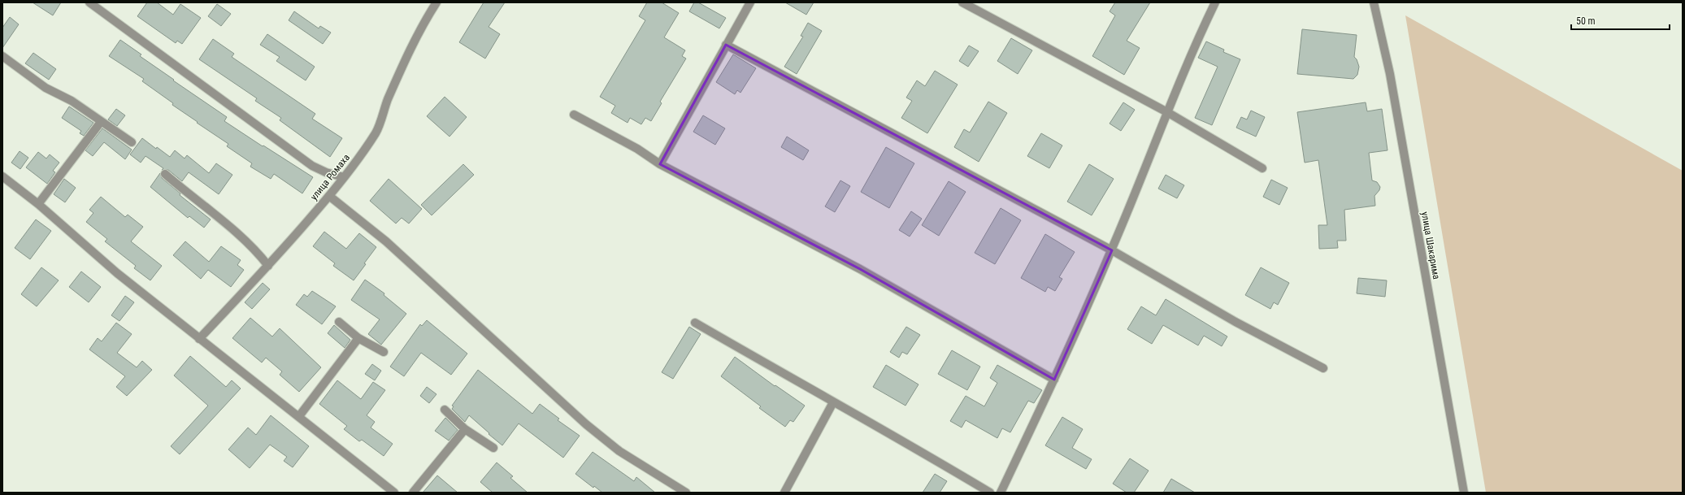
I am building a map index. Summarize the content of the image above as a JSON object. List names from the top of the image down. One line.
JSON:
{"streets":{"street":["улица Ромаха","улица Шакарима"]},"scale_bar":"50 m"}
